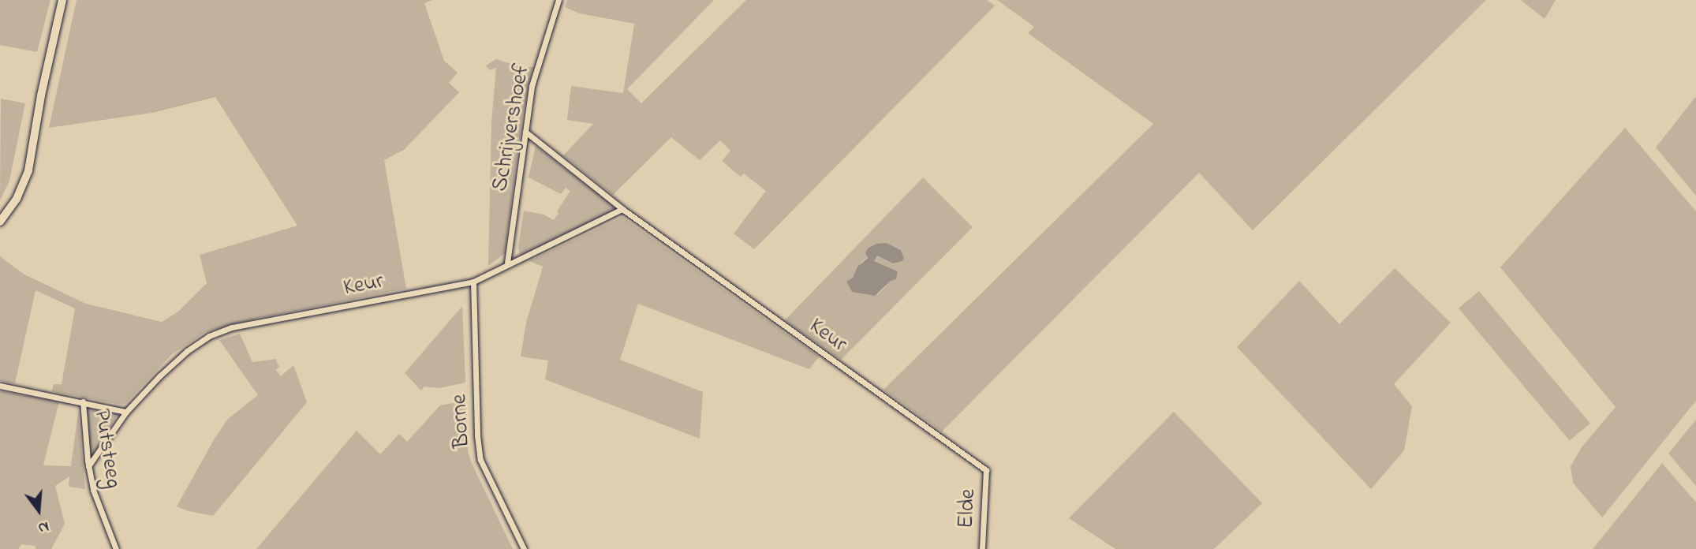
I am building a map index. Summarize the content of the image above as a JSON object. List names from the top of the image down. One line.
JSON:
{"streets":{"street":["Schrijvershoef","Keur","Borne","Putsteeg","Elde"]},"crossings":[["Schrijvershoef","Keur"],["Keur","Borne"],["Keur","Putsteeg"],["Keur","Elde"]],"north":"bottom"}
